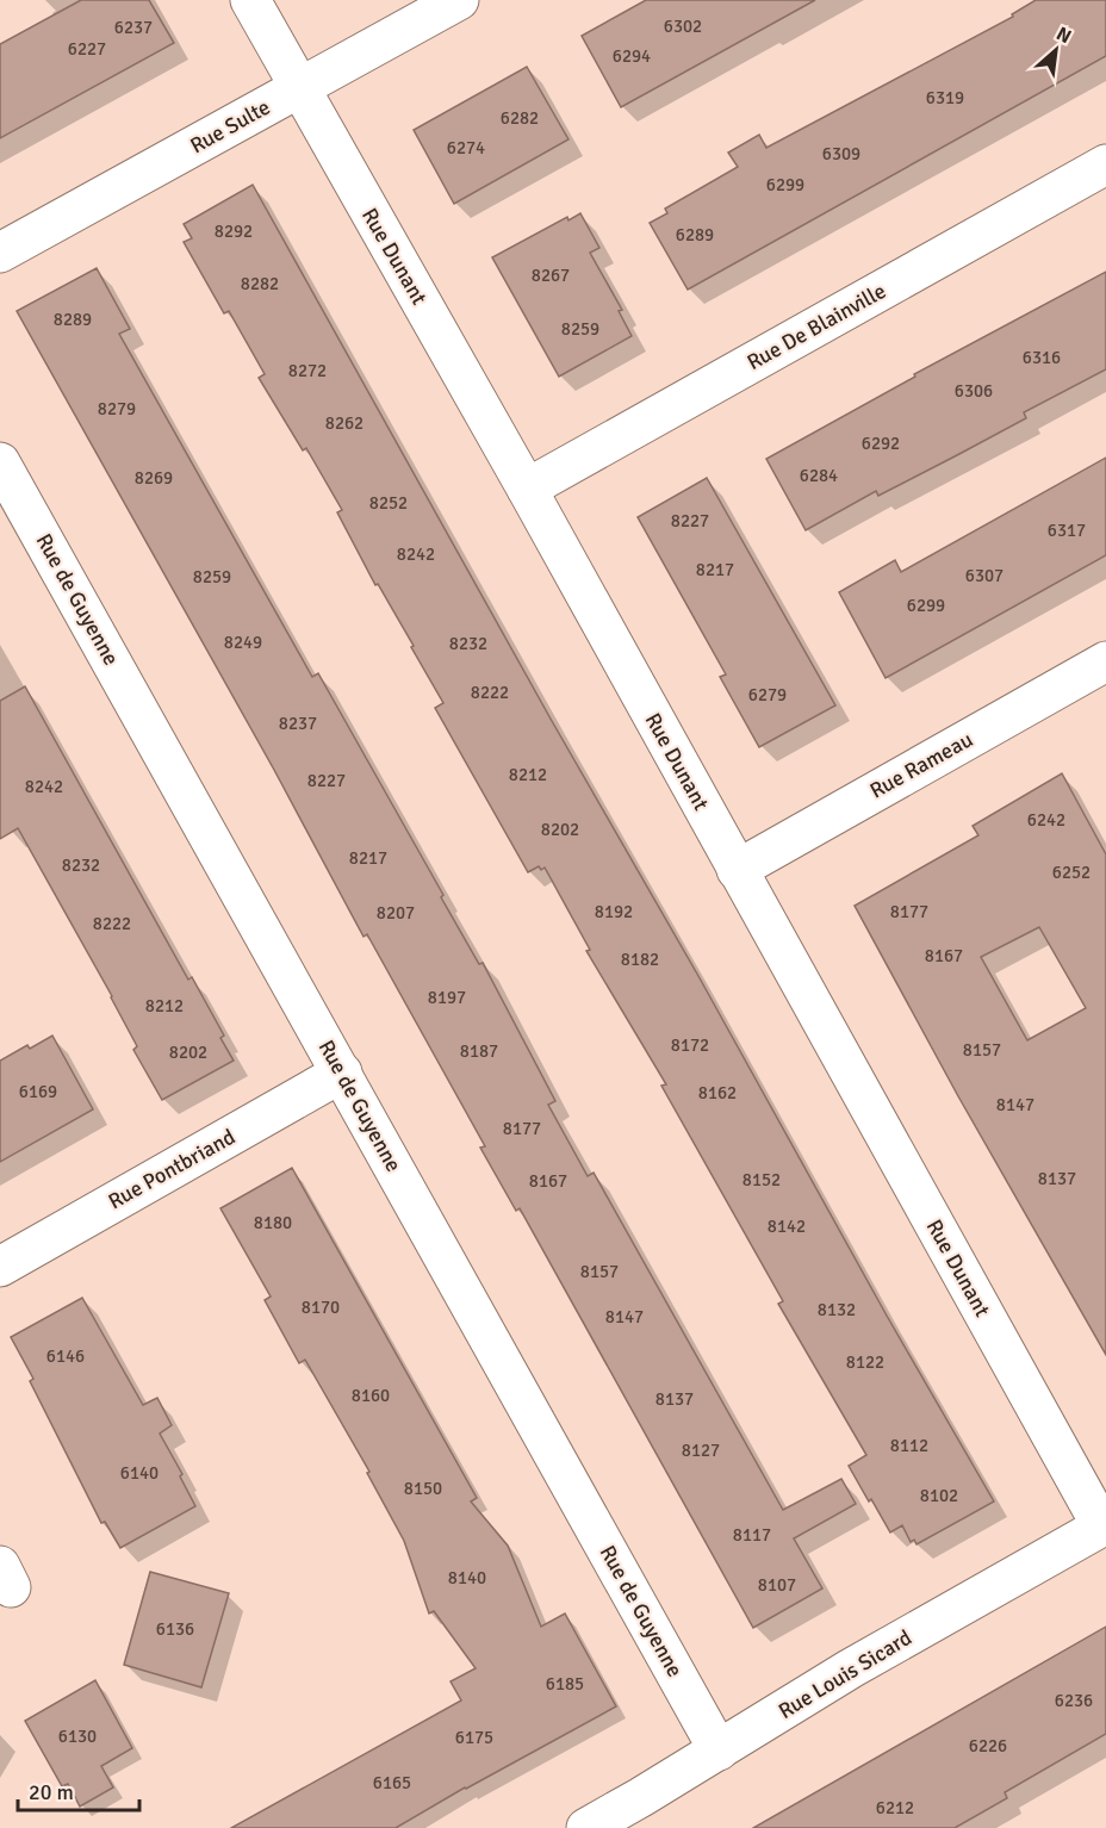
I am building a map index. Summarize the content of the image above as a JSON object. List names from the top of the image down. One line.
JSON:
{"streets":{"street":["Rue Sulte","Rue Dunant","Rue De Blainville","Rue de Guyenne","Rue Rameau","Rue Pontbriand","Rue Louis Sicard"]},"crossings":[["Rue Sulte","Rue Dunant"],["Rue Dunant","Rue De Blainville"],["Rue Dunant","Rue Rameau"],["Rue Dunant","Rue Louis Sicard"],["Rue de Guyenne","Rue Pontbriand"],["Rue de Guyenne","Rue Louis Sicard"]],"house_numbers":["6302","6237","6227","6294","6319","6282","6274","6309","6299","8292","6289","8267","8282","8289","8259","6316","8272","6306","8279","8262","6292","6284","8269","8252","8227","6317","8242","8217","6307","8259","6299","8249","8232","8222","6279","8237","8212","8227","8242","6242","8202","8217","8232","6252","8192","8177","8207","8222","8167","8182","8197","8212","8172","8157","8187","8202","6169","8162","8147","8177","8137","8152","8167","8180","8142","8157","8170","8132","8147","6146","8122","8160","8137","8112","8127","6140","8150","8102","8117","8140","8107","6136","6185","6236","6130","6175","6226","6165","6212"],"scale_bar":"20 m","north":"top right"}
